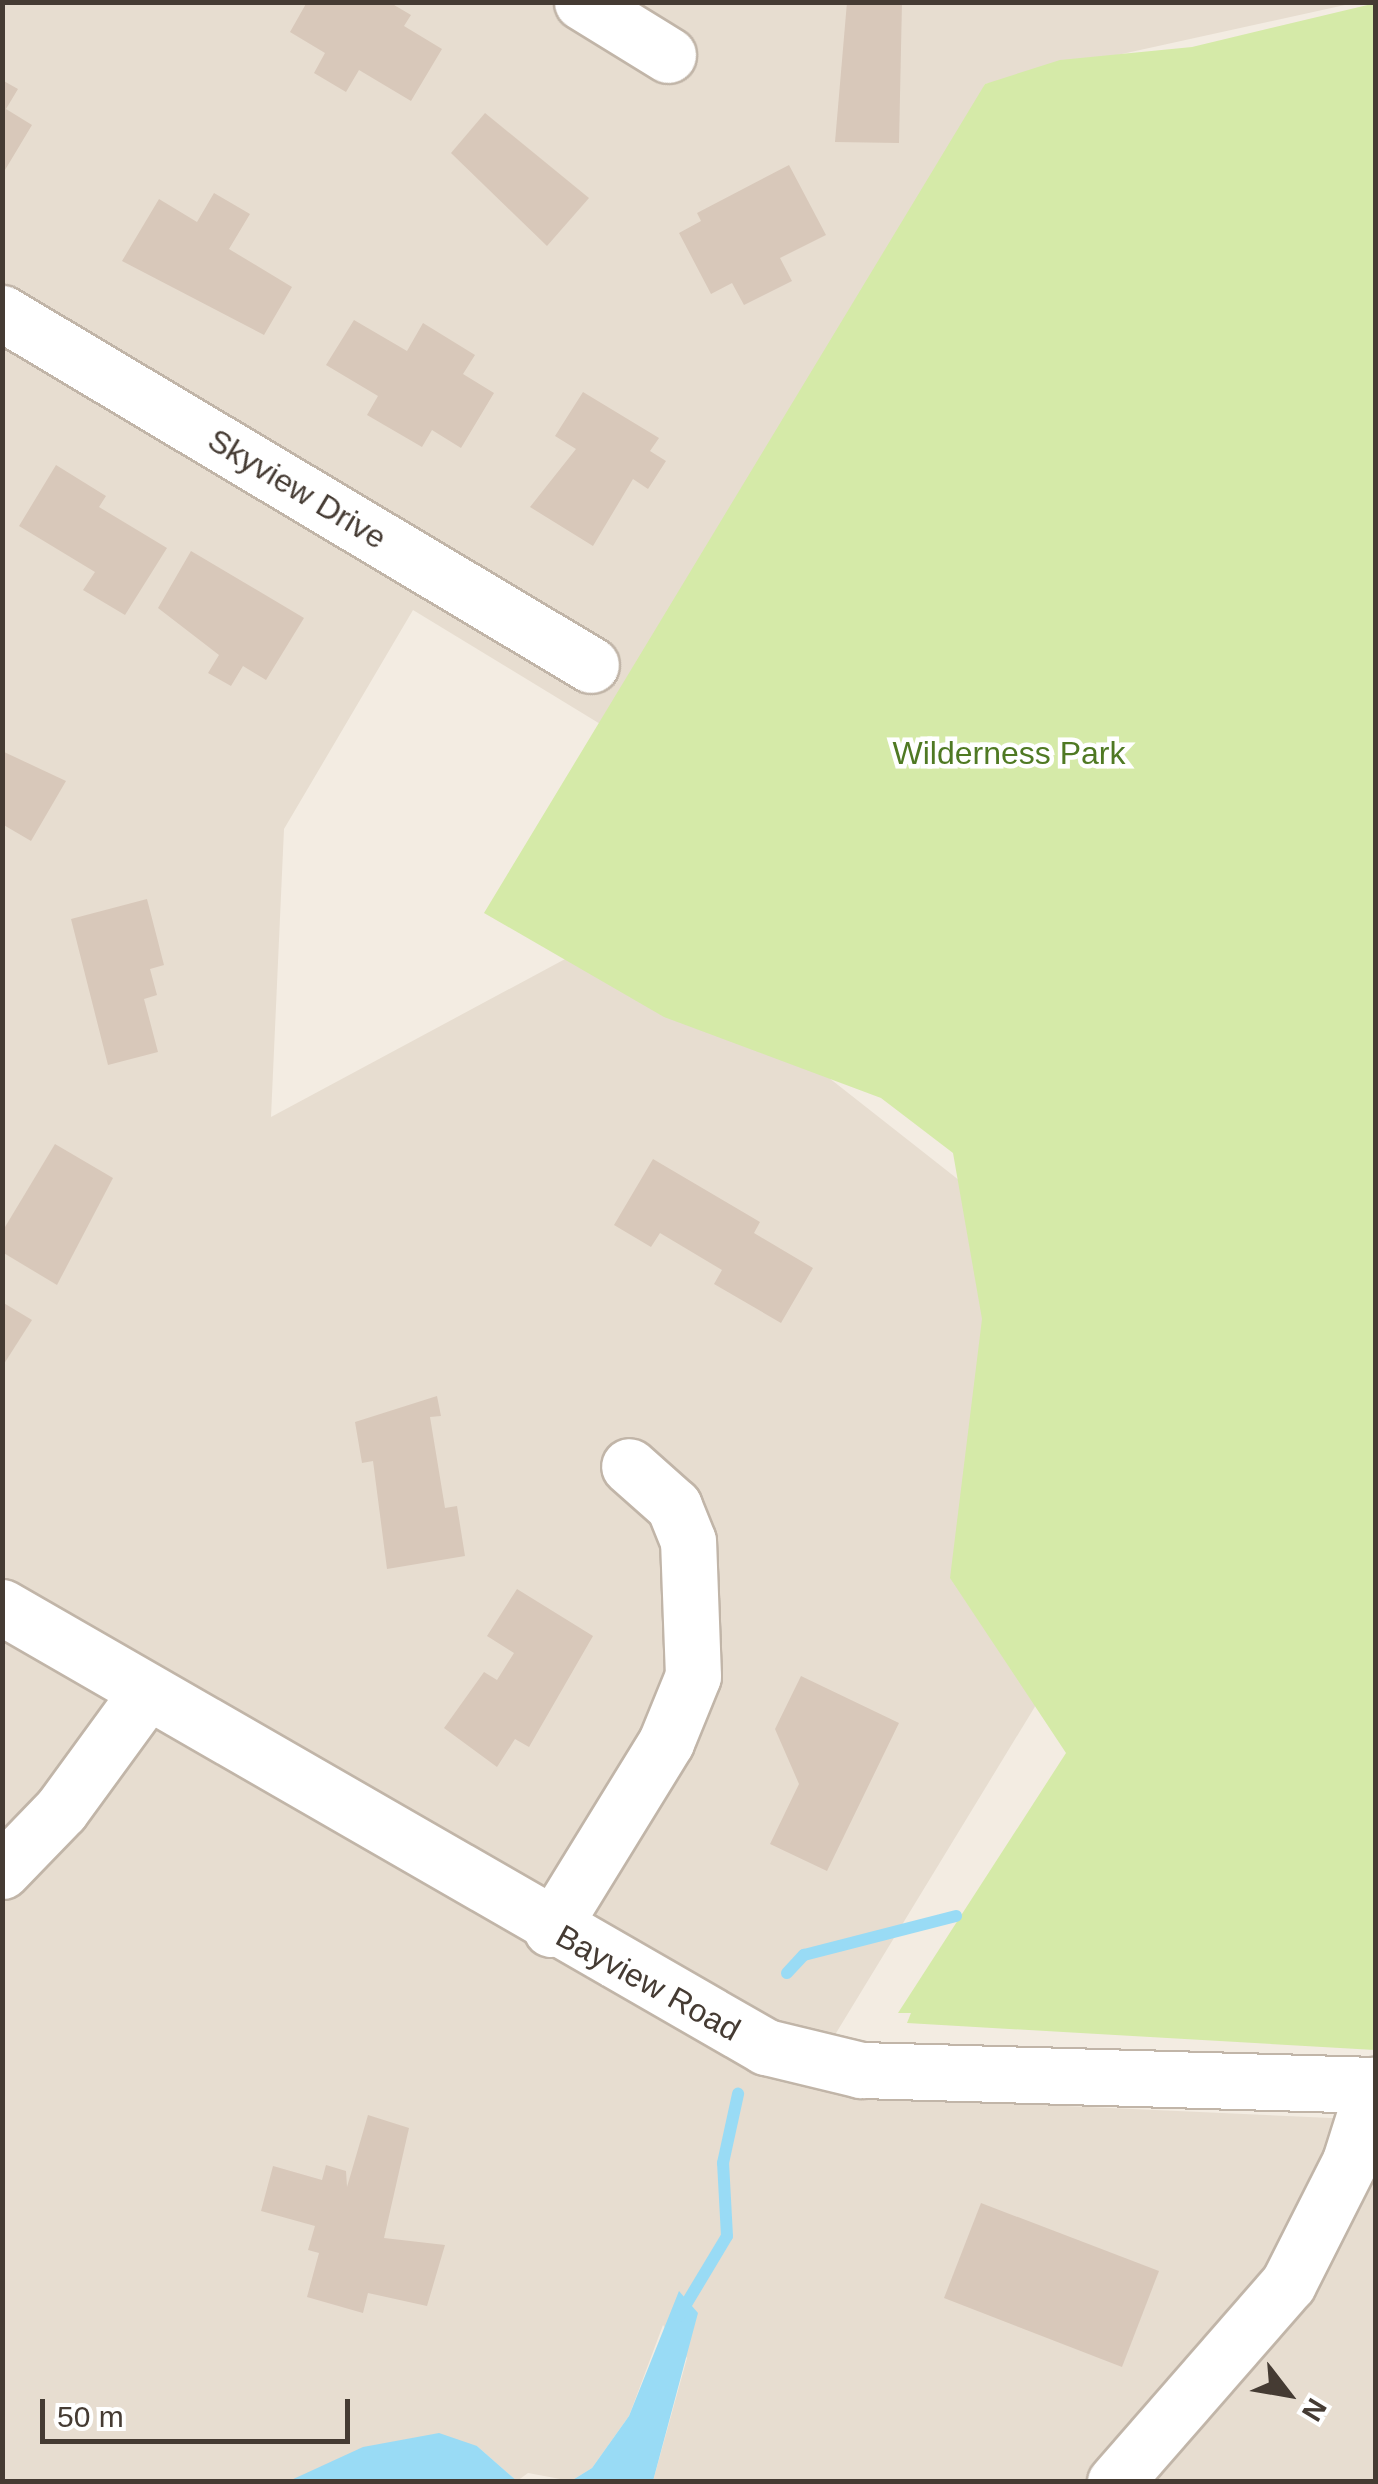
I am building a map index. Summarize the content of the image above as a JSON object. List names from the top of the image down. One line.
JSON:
{"streets":{"street":["Skyview Drive","Bayview Road"]},"parks":["Wilderness Park"],"scale_bar":"50 m","north":"bottom right"}
